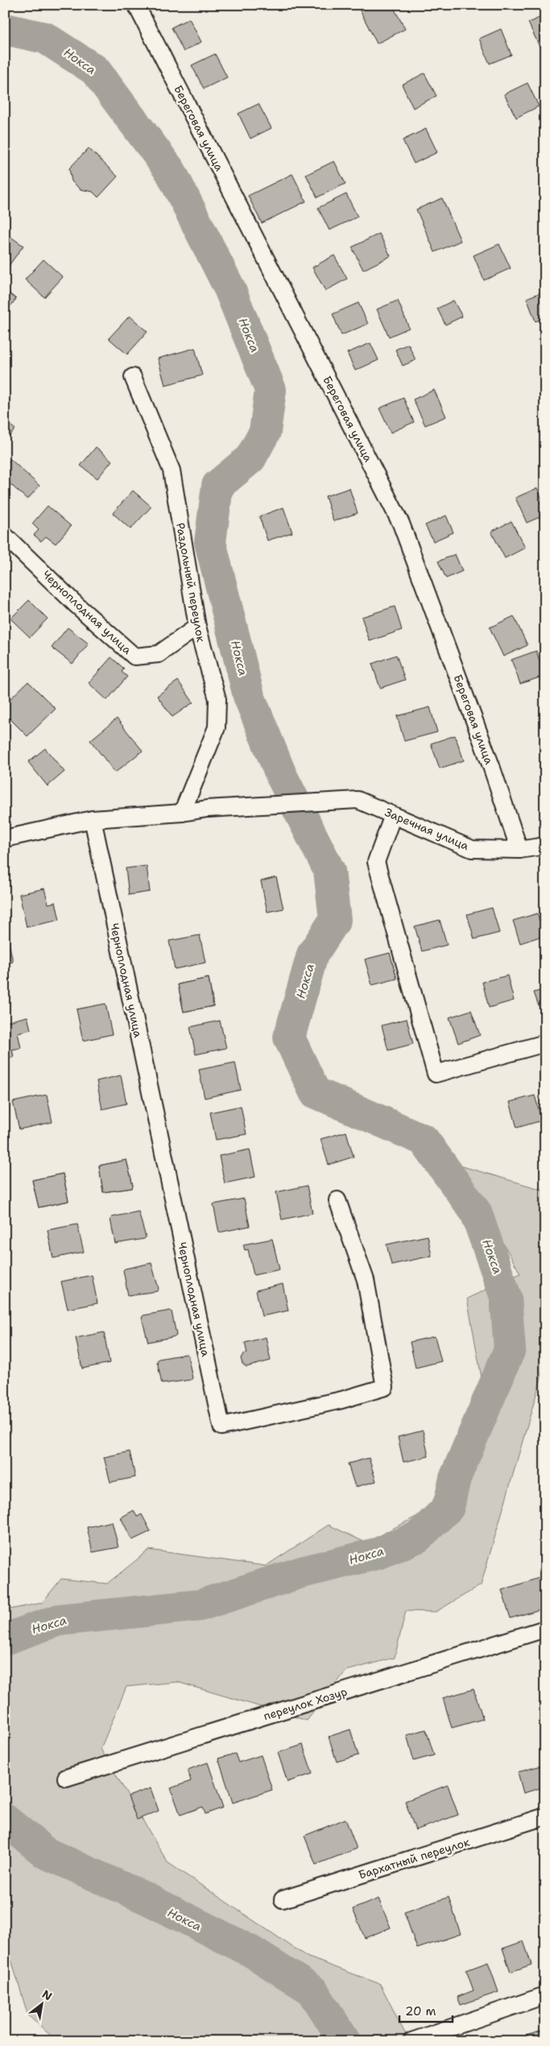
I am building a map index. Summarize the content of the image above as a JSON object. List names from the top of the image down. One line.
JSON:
{"streets":{"street":["Береговая улица","Раздольный переулок","Черноплодная улица","Заречная улица","переулок Хозур","Бархатный переулок"]},"crossings":[["Береговая улица","Заречная улица"],["Раздольный переулок","Черноплодная улица"],["Раздольный переулок","Заречная улица"]],"water":["Нокса"],"scale_bar":"20 m","north":"top right"}
